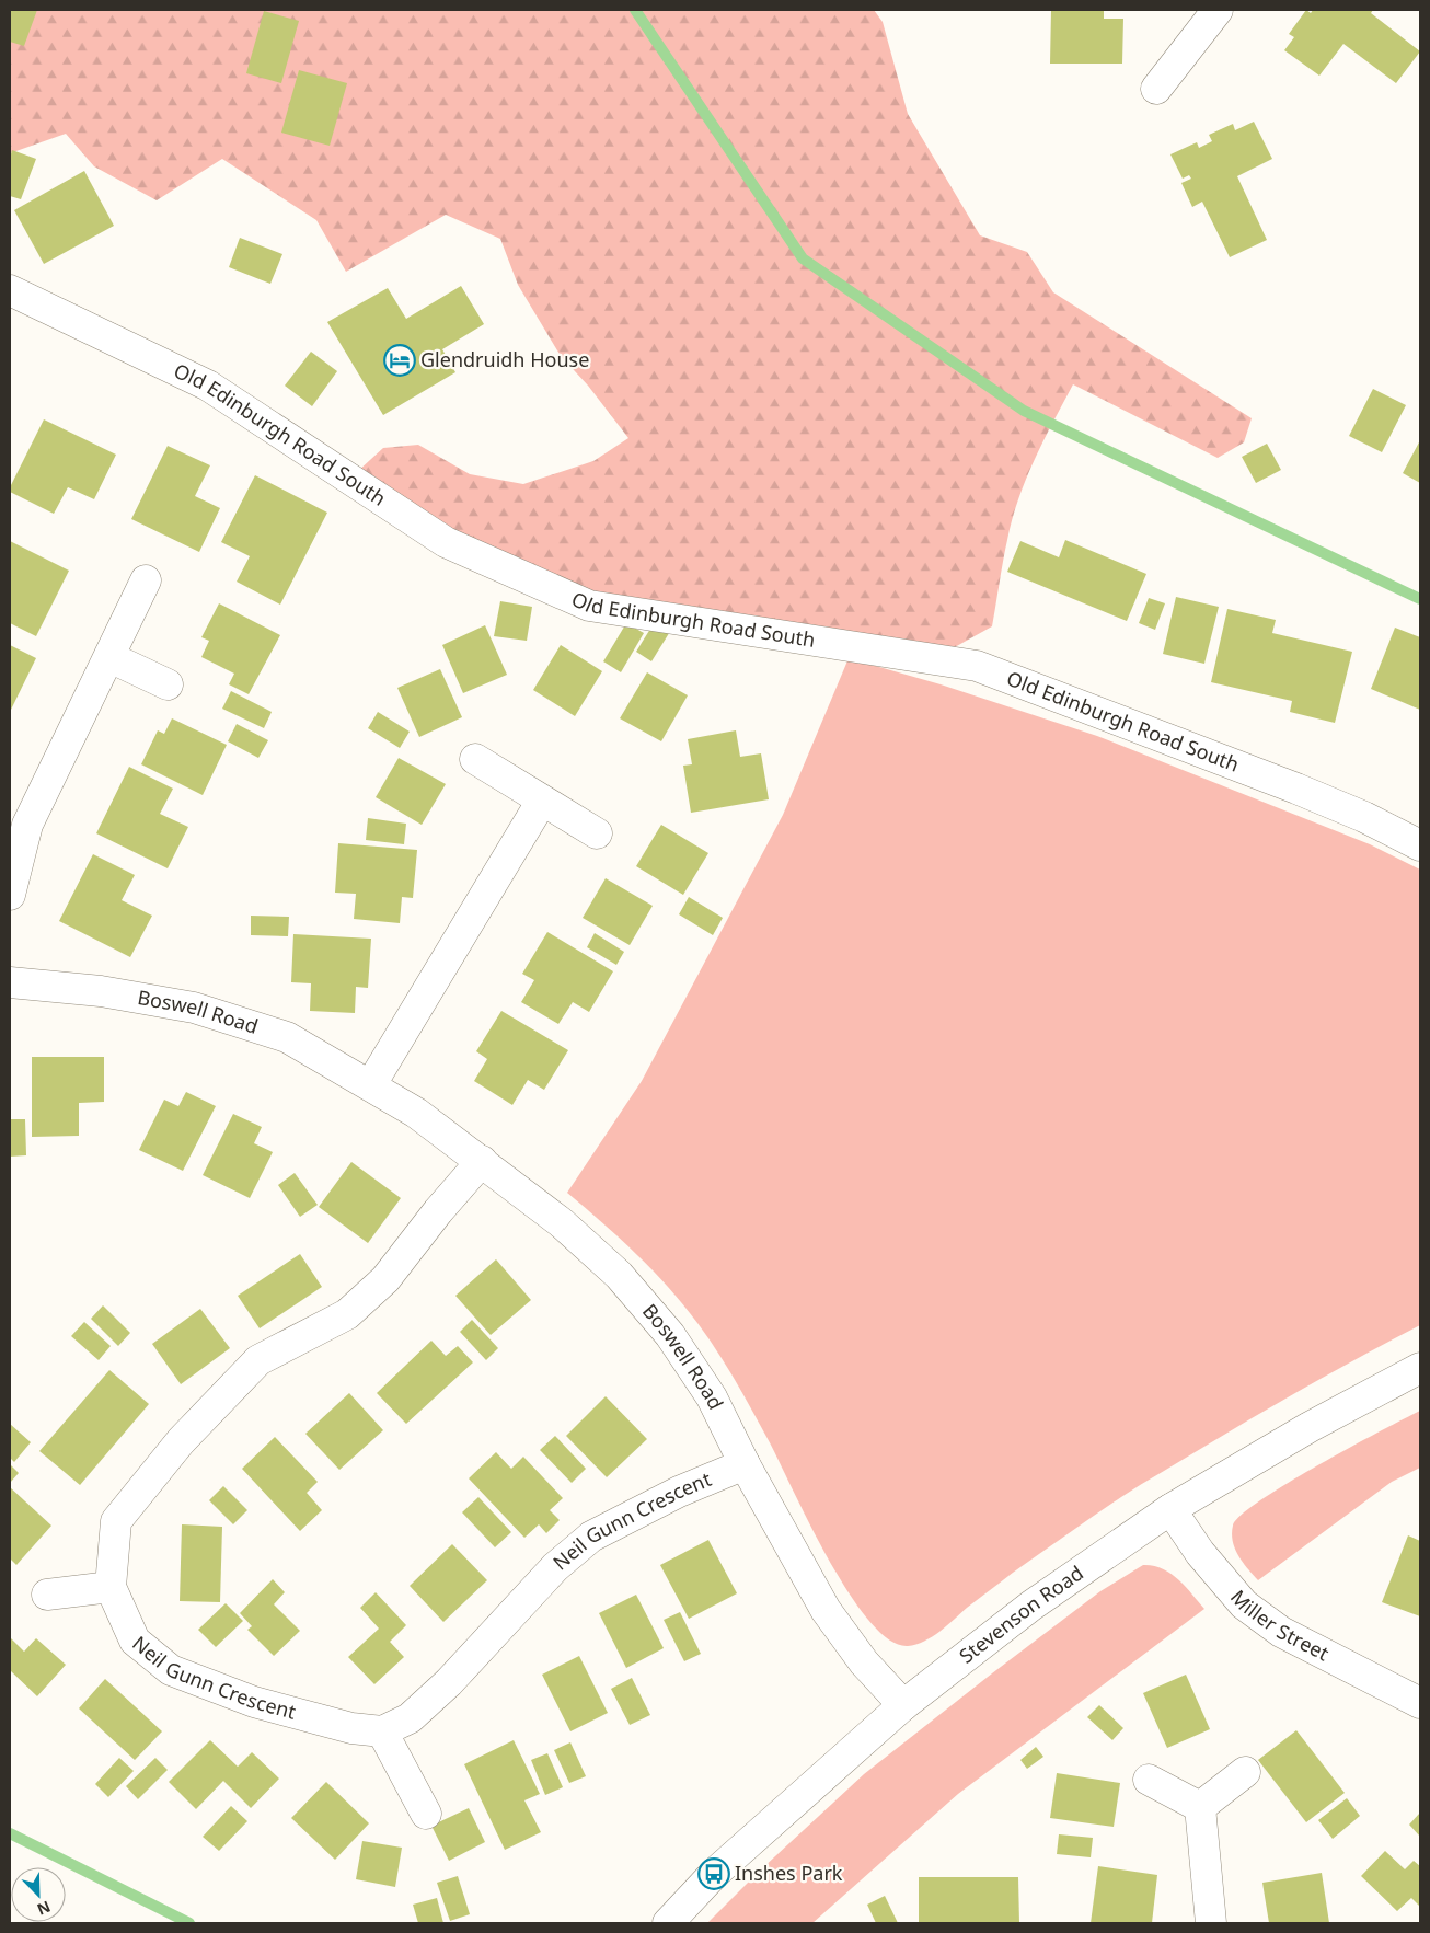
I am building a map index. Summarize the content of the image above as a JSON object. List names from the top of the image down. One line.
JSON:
{"streets":{"street":["Old Edinburgh Road South","Boswell Road","Neil Gunn Crescent","Stevenson Road","Miller Street"]},"crossings":[["Boswell Road","Neil Gunn Crescent"],["Boswell Road","Stevenson Road"],["Stevenson Road","Miller Street"]],"places":{"hotel":["Glendruidh House"],"bus stop":["Inshes Park"]},"north":"bottom right"}
